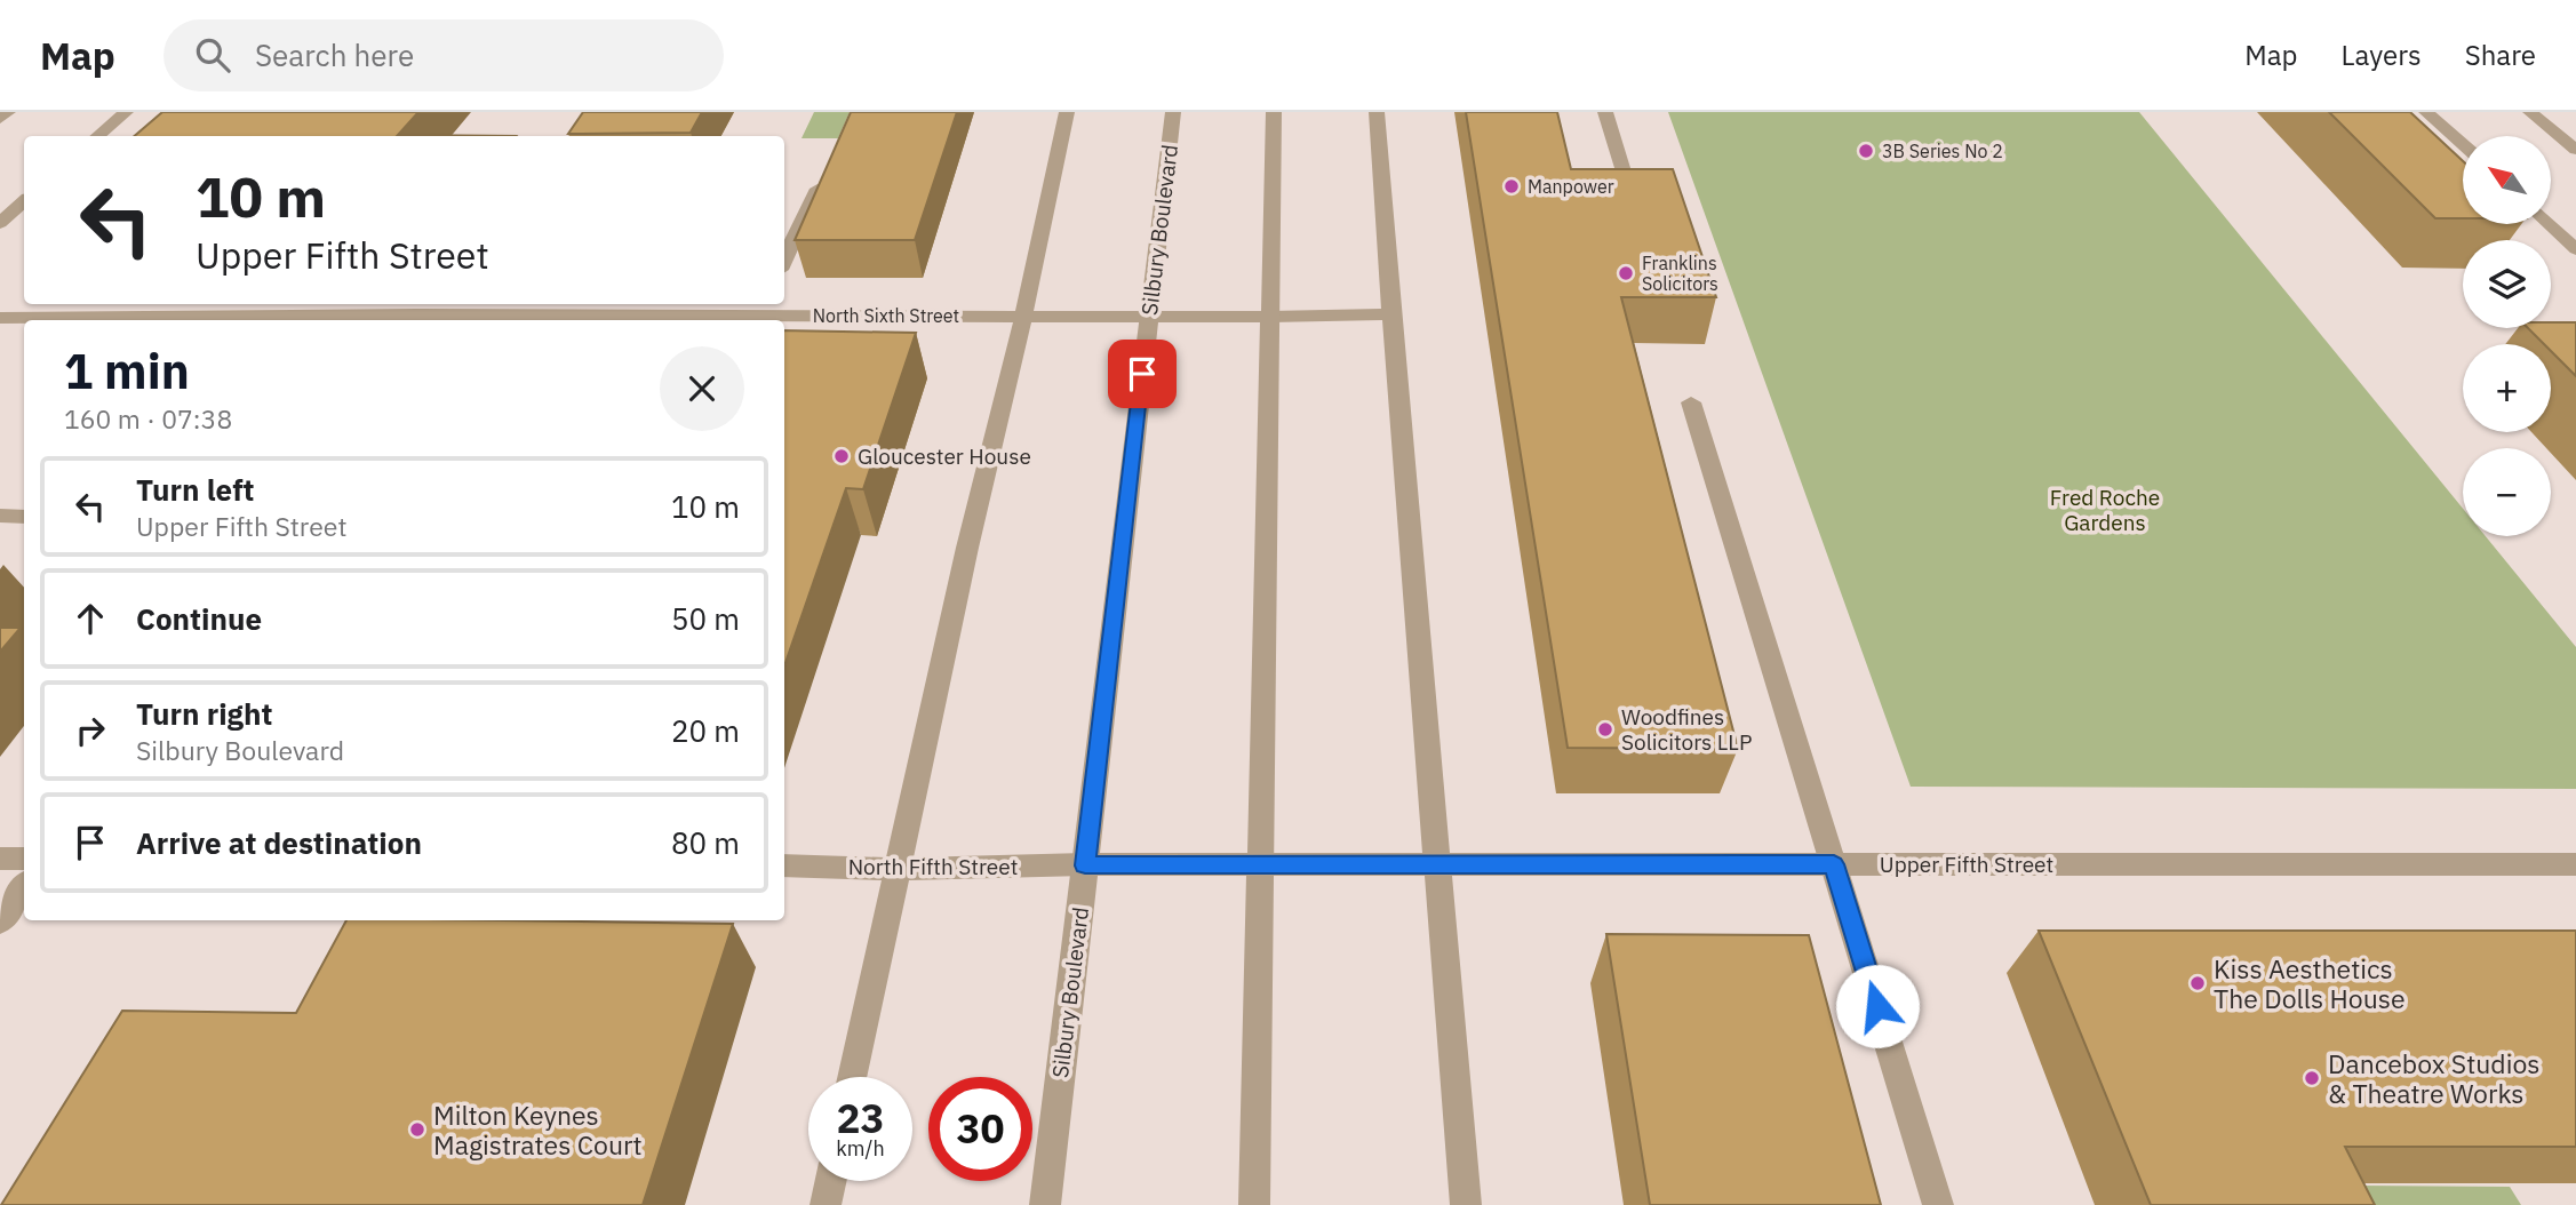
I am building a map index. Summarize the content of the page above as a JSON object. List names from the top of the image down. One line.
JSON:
{"streets":{"street":["Silbury Boulevard","North Sixth Street","Upper Fifth Street","North Fifth Street"]},"crossings":[["Silbury Boulevard","North Sixth Street"],["Silbury Boulevard","North Fifth Street"],["Upper Fifth Street","North Fifth Street"]],"parks":["Fred Roche Gardens"],"places":["3B Series No 2","Manpower","Franklins Solicitors","Gloucester House","Woodfines Solicitors LLP","Kiss Aesthetics The Dolls House","Dancebox Studios & Theatre Works","Milton Keynes Magistrates Court"],"north":"top left","page":{"header":"Map","search":"Search here","nav":["Map","Layers","Share"],"map_buttons":["+","−"],"turn":["10 m","Upper Fifth Street"],"heading":["1 min","160 m · 07:38"],"list":[{"name":"Turn left","note":"Upper Fifth Street","value":"10 m"},{"name":"Continue","value":"50 m"},{"name":"Turn right","note":"Silbury Boulevard","value":"20 m"},{"name":"Arrive at destination","value":"80 m"}],"speed":"23 km/h","limit":"30"}}
